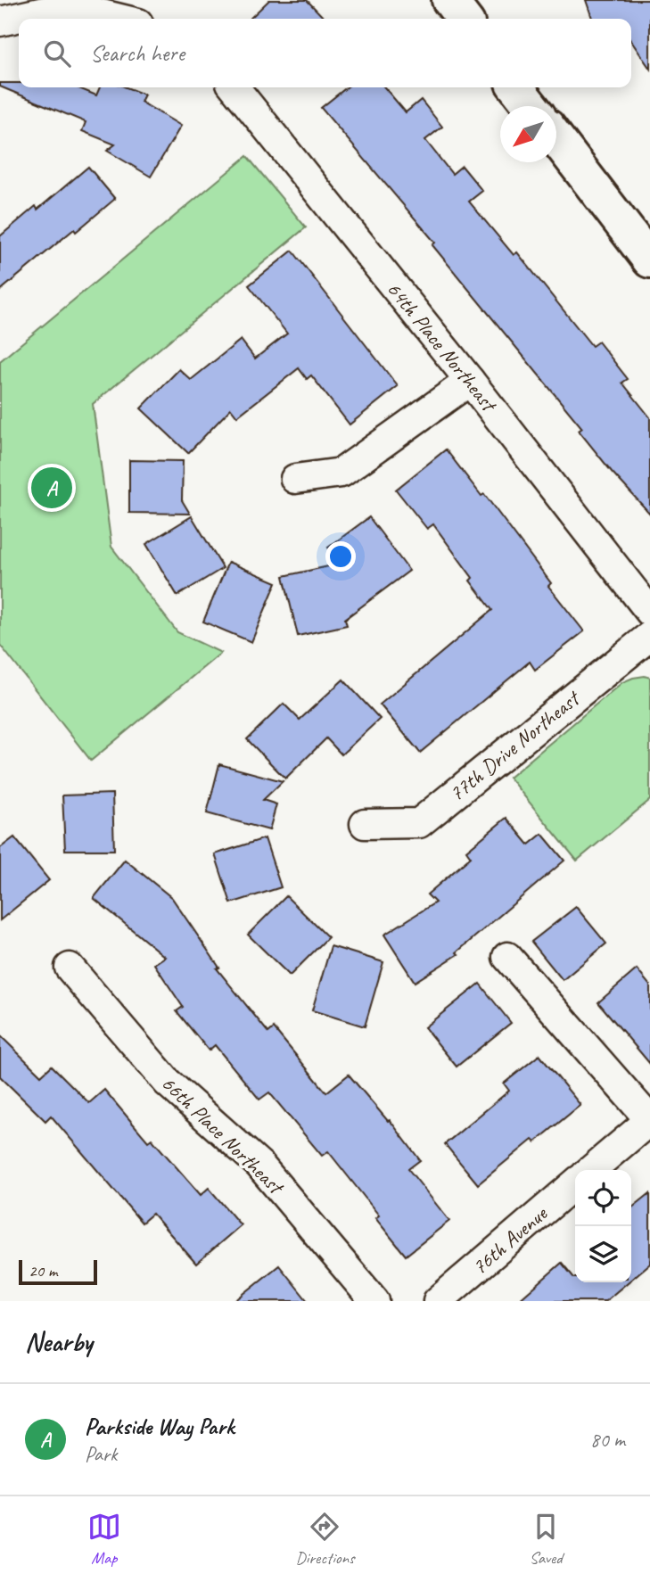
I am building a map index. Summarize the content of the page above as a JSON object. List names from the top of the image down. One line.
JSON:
{"streets":{"street":["64th Place Northeast","77th Drive Northeast","66th Place Northeast","76th Avenue"]},"scale_bar":"20 m","north":"bottom left","page":{"search":"Search here","pins":"A","scale":"20 m","heading":"Nearby","list":[{"mark":"A","name":"Parkside Way Park","note":"Park","value":"80 m"}],"nav":["Map","Directions","Saved"]}}
